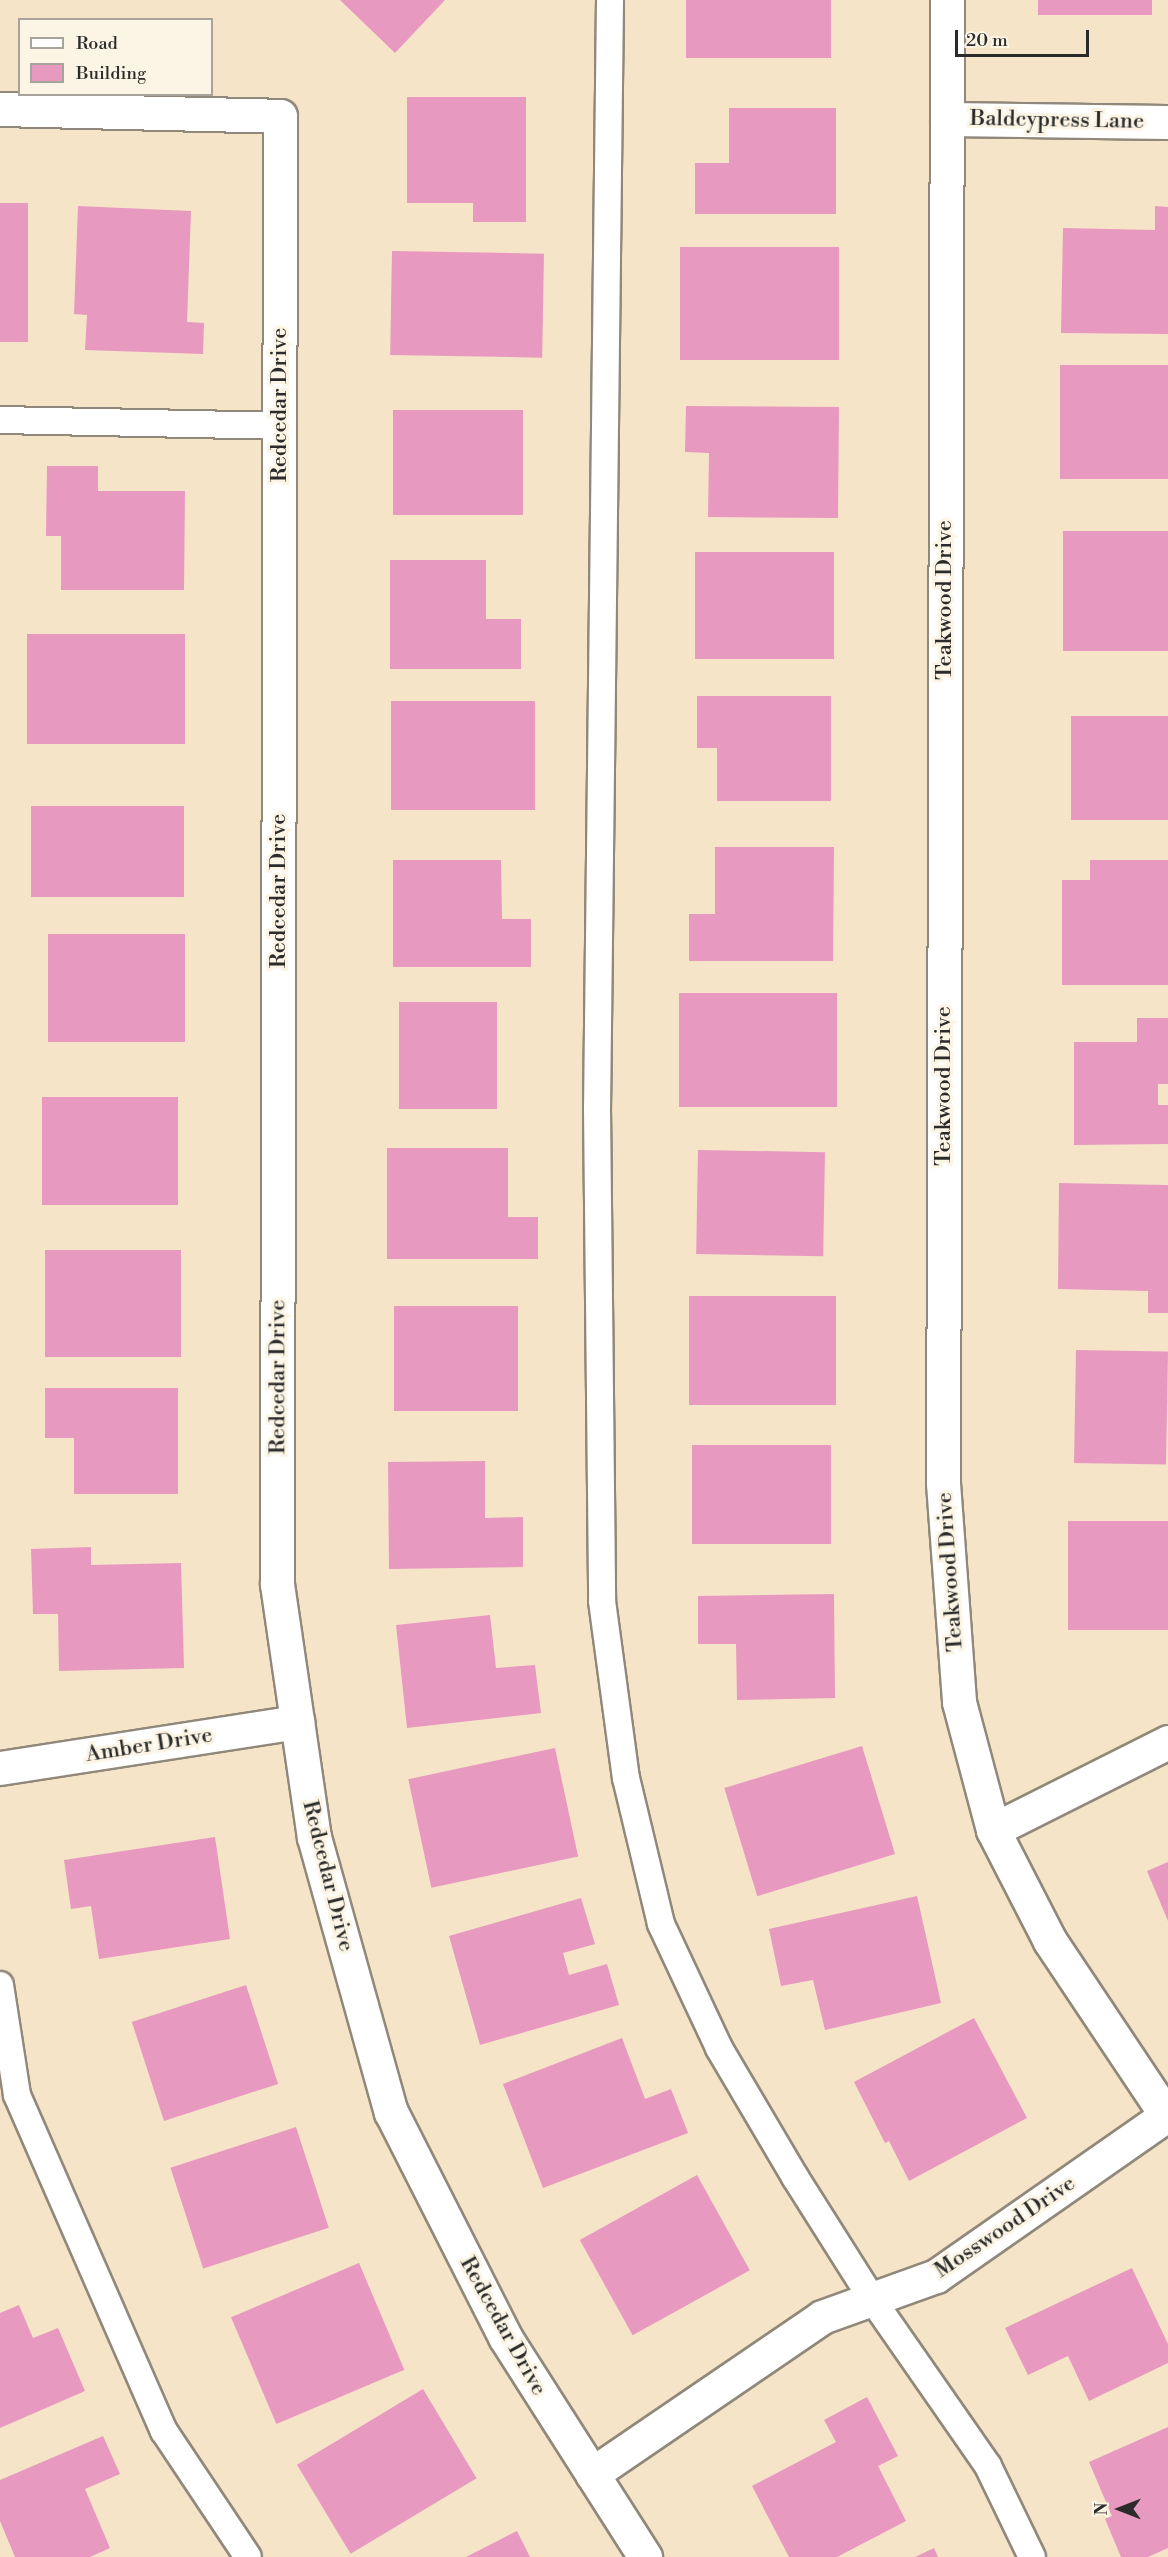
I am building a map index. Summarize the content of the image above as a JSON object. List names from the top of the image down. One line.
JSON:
{"streets":{"street":["Baldcypress Lane","Redcedar Drive","Teakwood Drive","Amber Drive","Mosswood Drive"]},"crossings":[["Baldcypress Lane","Teakwood Drive"],["Redcedar Drive","Amber Drive"],["Redcedar Drive","Mosswood Drive"],["Teakwood Drive","Mosswood Drive"]],"legend":["Road","Building"],"scale_bar":"20 m","north":"left"}
